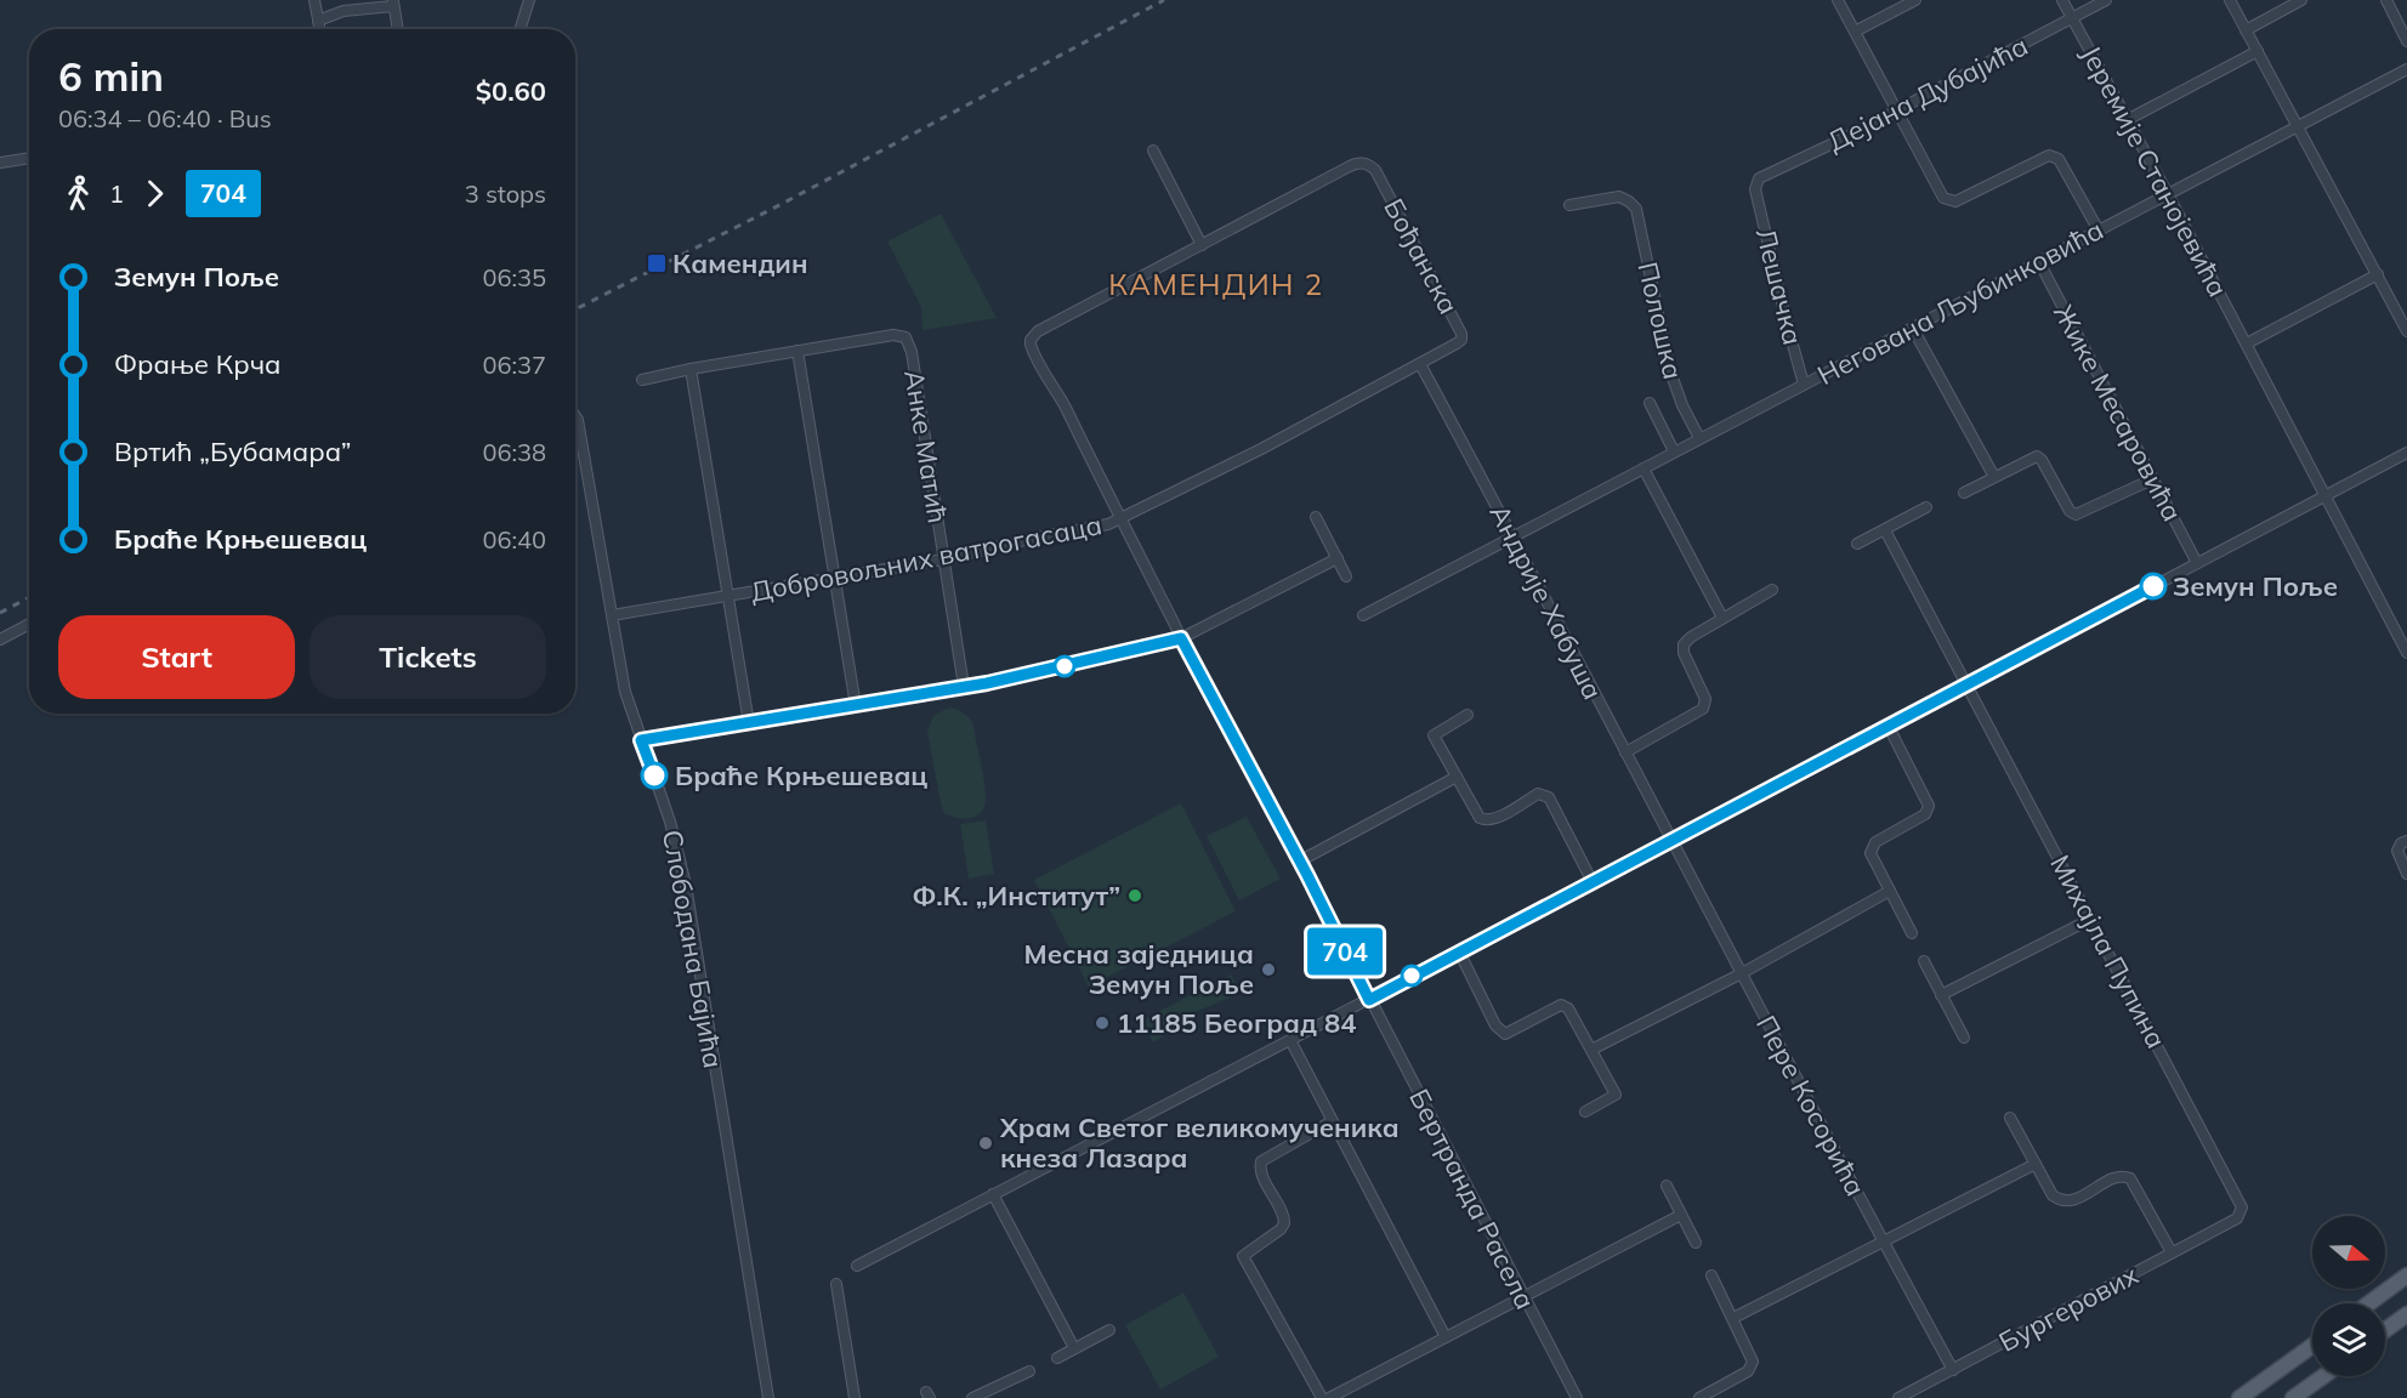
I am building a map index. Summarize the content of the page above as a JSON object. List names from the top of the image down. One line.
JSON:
{"streets":{"street":["Дејана Дубајића","Јеремије Станојевића","Бођанска","Лешачка","Негована Љубинковића","Полошка","Жике Месаровића","Анке Матић","Добровољних ватрогасаца","Андрије Хабуша","Слободана Бајића","Михајла Пупина","Пере Косорића","Бертранда Расела","Бургерових"]},"crossings":[["Дејана Дубајића","Јеремије Станојевића"],["Дејана Дубајића","Лешачка"],["Јеремије Станојевића","Негована Љубинковића"],["Бођанска","Добровољних ватрогасаца"],["Бођанска","Андрије Хабуша"],["Бођанска","Бертранда Расела"],["Лешачка","Негована Љубинковића"],["Негована Љубинковића","Полошка"],["Негована Љубинковића","Жике Месаровића"],["Негована Љубинковића","Андрије Хабуша"],["Анке Матић","Добровољних ватрогасаца"],["Добровољних ватрогасаца","Андрије Хабуша"],["Добровољних ватрогасаца","Слободана Бајића"],["Добровољних ватрогасаца","Бертранда Расела"],["Андрије Хабуша","Пере Косорића"],["Михајла Пупина","Бургерових"],["Пере Косорића","Бургерових"]],"districts":["КАМЕНДИН 2"],"places":{"transit":["Камендин"],"other":["Земун Поље","Браће Крњешевац","Ф.К. „Институт”","Месна заједница Земун Поље","11185 Београд 84","Храм Светог великомученика кнеза Лазара"]},"lines":["bus line 704"],"north":"right","page":{"on_map":"704","heading":["6 min","06:34 – 06:40 · Bus","$0.60"],"legs":["1","704","3 stops"],"list":[{"name":"Земун Поље","value":"06:35"},{"name":"Фрање Крча","value":"06:37"},{"name":"Вртић „Бубамара”","value":"06:38"},{"name":"Браће Крњешевац","value":"06:40"}],"buttons":["Start","Tickets"]}}
